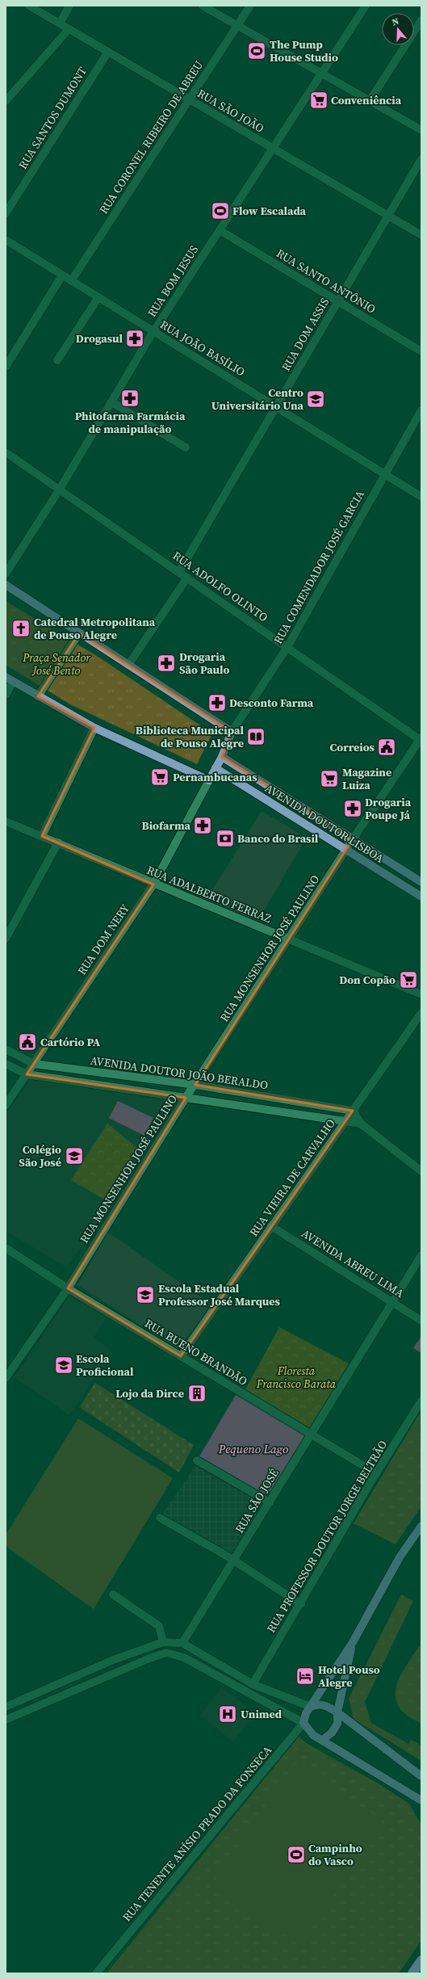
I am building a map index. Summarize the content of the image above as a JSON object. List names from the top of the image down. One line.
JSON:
{"streets":{"main road":["AVENIDA DOUTOR LISBOA","RUA TENENTE ANÍSIO PRADO DA FONSECA"],"street":["RUA SÃO JOÃO","RUA SANTOS DUMONT","RUA CORONEL RIBEIRO DE ABREU","RUA BOM JESUS","RUA SANTO ANTÔNIO","RUA DOM ASSIS","RUA JOÃO BASÍLIO","RUA COMENDADOR JOSÉ GARCIA","RUA ADOLFO OLINTO","RUA ADALBERTO FERRAZ","RUA DOM NERY","RUA MONSENHOR JOSÉ PAULINO","AVENIDA DOUTOR JOÃO BERALDO","RUA VIEIRA DE CARVALHO","AVENIDA ABREU LIMA","RUA BUENO BRANDÃO","RUA SÃO JOSÉ","RUA PROFESSOR DOUTOR JORGE BELTRÃO"]},"crossings":[["RUA SÃO JOÃO","RUA SANTOS DUMONT"],["RUA SÃO JOÃO","RUA CORONEL RIBEIRO DE ABREU"],["RUA SÃO JOÃO","RUA BOM JESUS"],["RUA SÃO JOÃO","RUA DOM ASSIS"],["RUA CORONEL RIBEIRO DE ABREU","RUA JOÃO BASÍLIO"],["RUA BOM JESUS","RUA SANTO ANTÔNIO"],["RUA BOM JESUS","RUA JOÃO BASÍLIO"],["RUA BOM JESUS","RUA ADOLFO OLINTO"],["RUA SANTO ANTÔNIO","RUA DOM ASSIS"],["RUA DOM ASSIS","RUA JOÃO BASÍLIO"],["RUA DOM ASSIS","RUA ADOLFO OLINTO"],["RUA JOÃO BASÍLIO","RUA COMENDADOR JOSÉ GARCIA"],["RUA COMENDADOR JOSÉ GARCIA","RUA ADOLFO OLINTO"],["RUA ADOLFO OLINTO","RUA MONSENHOR JOSÉ PAULINO"],["AVENIDA DOUTOR LISBOA","RUA MONSENHOR JOSÉ PAULINO"],["RUA ADALBERTO FERRAZ","RUA DOM NERY"],["RUA ADALBERTO FERRAZ","RUA MONSENHOR JOSÉ PAULINO"],["RUA DOM NERY","AVENIDA DOUTOR JOÃO BERALDO"],["RUA MONSENHOR JOSÉ PAULINO","AVENIDA DOUTOR JOÃO BERALDO"],["RUA MONSENHOR JOSÉ PAULINO","RUA BUENO BRANDÃO"],["AVENIDA DOUTOR JOÃO BERALDO","RUA VIEIRA DE CARVALHO"],["RUA VIEIRA DE CARVALHO","AVENIDA ABREU LIMA"],["RUA VIEIRA DE CARVALHO","RUA BUENO BRANDÃO"],["AVENIDA ABREU LIMA","RUA SÃO JOSÉ"],["RUA BUENO BRANDÃO","RUA SÃO JOSÉ"],["RUA BUENO BRANDÃO","RUA PROFESSOR DOUTOR JORGE BELTRÃO"]],"water":["Pequeno Lago"],"parks":["Praça Senador José Bento","Floresta Francisco Barata"],"places":{"sports":["The Pump House Studio","Flow Escalada","Campinho do Vasco"],"supermarket":["Conveniência","Pernambucanas","Magazine Luiza","Don Copão"],"pharmacy":["Drogasul","Phitofarma Farmácia de manipulação","Drogaria São Paulo","Desconto Farma","Drogaria Poupe Já","Biofarma"],"school or university":["Centro Universitário Una","Colégio São José","Escola Estadual Professor José Marques","Escola Proficional"],"church":["Catedral Metropolitana de Pouso Alegre"],"library":["Biblioteca Municipal de Pouso Alegre"],"public building":["Correios","Cartório PA"],"bank":["Banco do Brasil"],"building":["Lojo da Dirce"],"hotel":["Hotel Pouso Alegre"],"hospital":["Unimed"]},"north":"top"}
